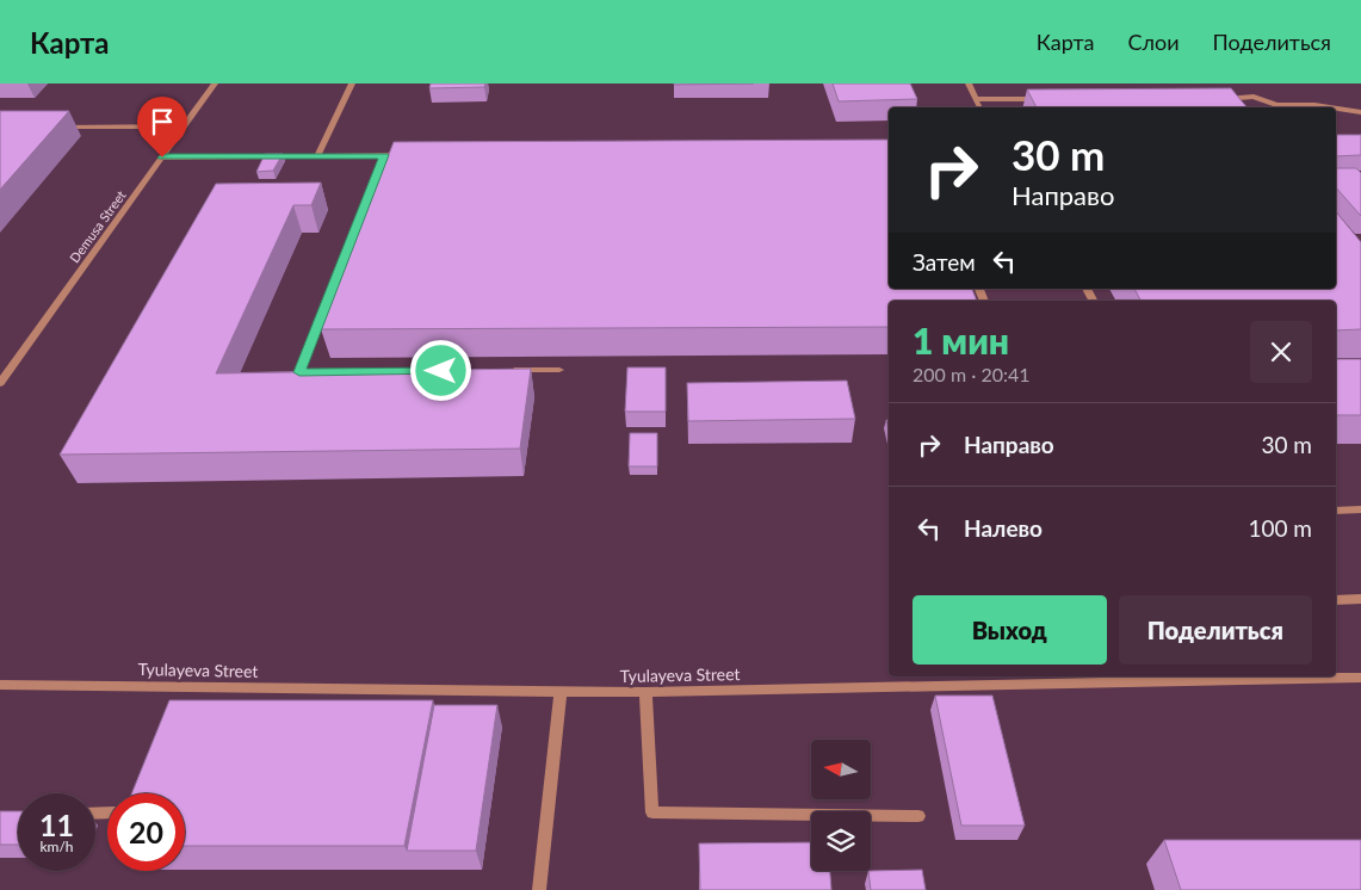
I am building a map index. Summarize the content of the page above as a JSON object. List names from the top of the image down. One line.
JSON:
{"streets":{"street":["Demusa Street","Tyulayeva Street"]},"north":"left","page":{"header":"Карта","nav":["Карта","Слои","Поделиться"],"turn":["30 m","Направо"],"then":"Затем","heading":["1 мин","200 m · 20:41"],"list":[{"name":"Направо","value":"30 m"},{"name":"Налево","value":"100 m"}],"buttons":["Выход","Поделиться"],"speed":"11 km/h","limit":"20"}}
